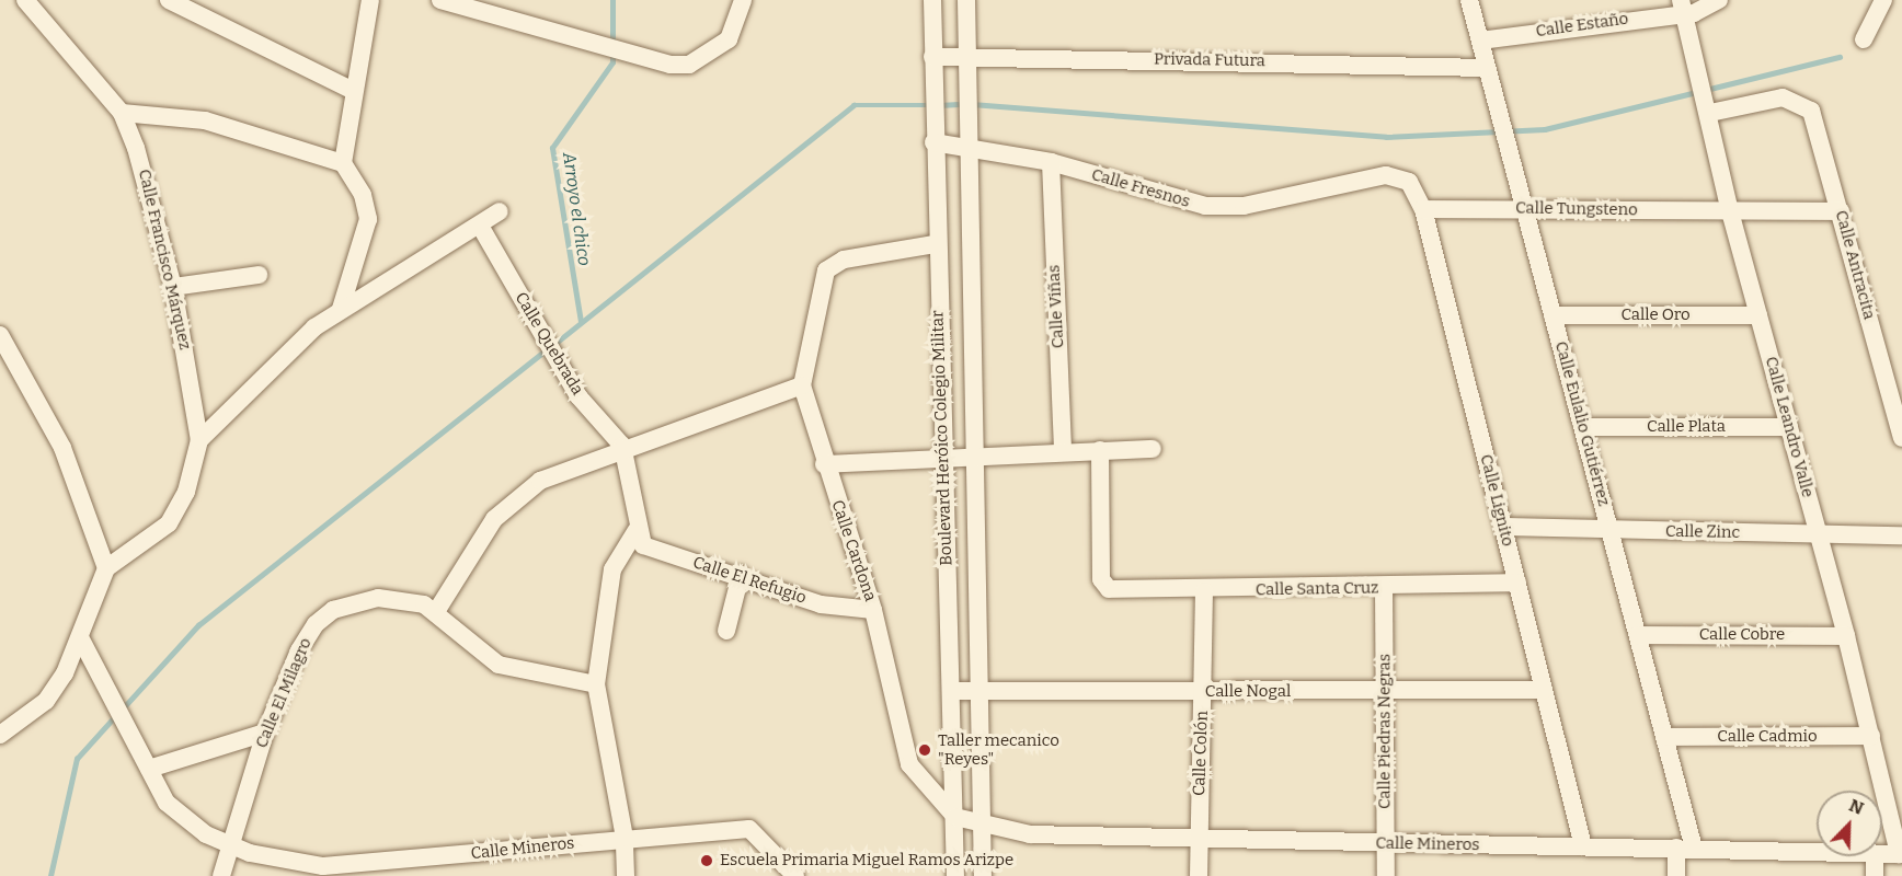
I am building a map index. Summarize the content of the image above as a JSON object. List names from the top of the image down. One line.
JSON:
{"streets":{"street":["Calle Estaño","Privada Futura","Calle Fresnos","Calle Tungsteno","Calle Francisco Márquez","Calle Antracita","Calle Viñas","Calle Oro","Calle Quebrada","Calle Eulalio Gutiérrez","Calle Plata","Calle Leandro Valle","Boulevard Heróico Colegio Militar","Calle Lignito","Calle Zinc","Calle Cardona","Calle El Refugio","Calle Santa Cruz","Calle Cobre","Calle Nogal","Calle El Milagro","Calle Piedras Negras","Calle Cadmio","Calle Colón","Calle Mineros"]},"crossings":[["Calle Estaño","Calle Eulalio Gutiérrez"],["Calle Estaño","Calle Leandro Valle"],["Privada Futura","Calle Eulalio Gutiérrez"],["Privada Futura","Boulevard Heróico Colegio Militar"],["Calle Fresnos","Calle Viñas"],["Calle Fresnos","Boulevard Heróico Colegio Militar"],["Calle Fresnos","Calle Lignito"],["Calle Tungsteno","Calle Antracita"],["Calle Tungsteno","Calle Eulalio Gutiérrez"],["Calle Tungsteno","Calle Leandro Valle"],["Calle Tungsteno","Calle Lignito"],["Calle Antracita","Calle Leandro Valle"],["Calle Oro","Calle Eulalio Gutiérrez"],["Calle Oro","Calle Leandro Valle"],["Calle Eulalio Gutiérrez","Calle Plata"],["Calle Eulalio Gutiérrez","Calle Zinc"],["Calle Eulalio Gutiérrez","Calle Cobre"],["Calle Eulalio Gutiérrez","Calle Cadmio"],["Calle Eulalio Gutiérrez","Calle Mineros"],["Calle Plata","Calle Leandro Valle"],["Calle Leandro Valle","Calle Zinc"],["Calle Leandro Valle","Calle Cobre"],["Calle Leandro Valle","Calle Cadmio"],["Calle Leandro Valle","Calle Mineros"],["Boulevard Heróico Colegio Militar","Calle Cardona"],["Boulevard Heróico Colegio Militar","Calle Nogal"],["Boulevard Heróico Colegio Militar","Calle Mineros"],["Calle Lignito","Calle Zinc"],["Calle Lignito","Calle Santa Cruz"],["Calle Lignito","Calle Nogal"],["Calle Lignito","Calle Mineros"],["Calle Cardona","Calle El Refugio"],["Calle Cardona","Calle Mineros"],["Calle Santa Cruz","Calle Piedras Negras"],["Calle Santa Cruz","Calle Colón"],["Calle Nogal","Calle Piedras Negras"],["Calle Nogal","Calle Colón"],["Calle El Milagro","Calle Mineros"],["Calle Piedras Negras","Calle Mineros"],["Calle Colón","Calle Mineros"]],"water":["Arroyo el chico"],"places":["Taller mecanico \"Reyes\"","Escuela Primaria Miguel Ramos Arizpe"],"north":"top right"}
